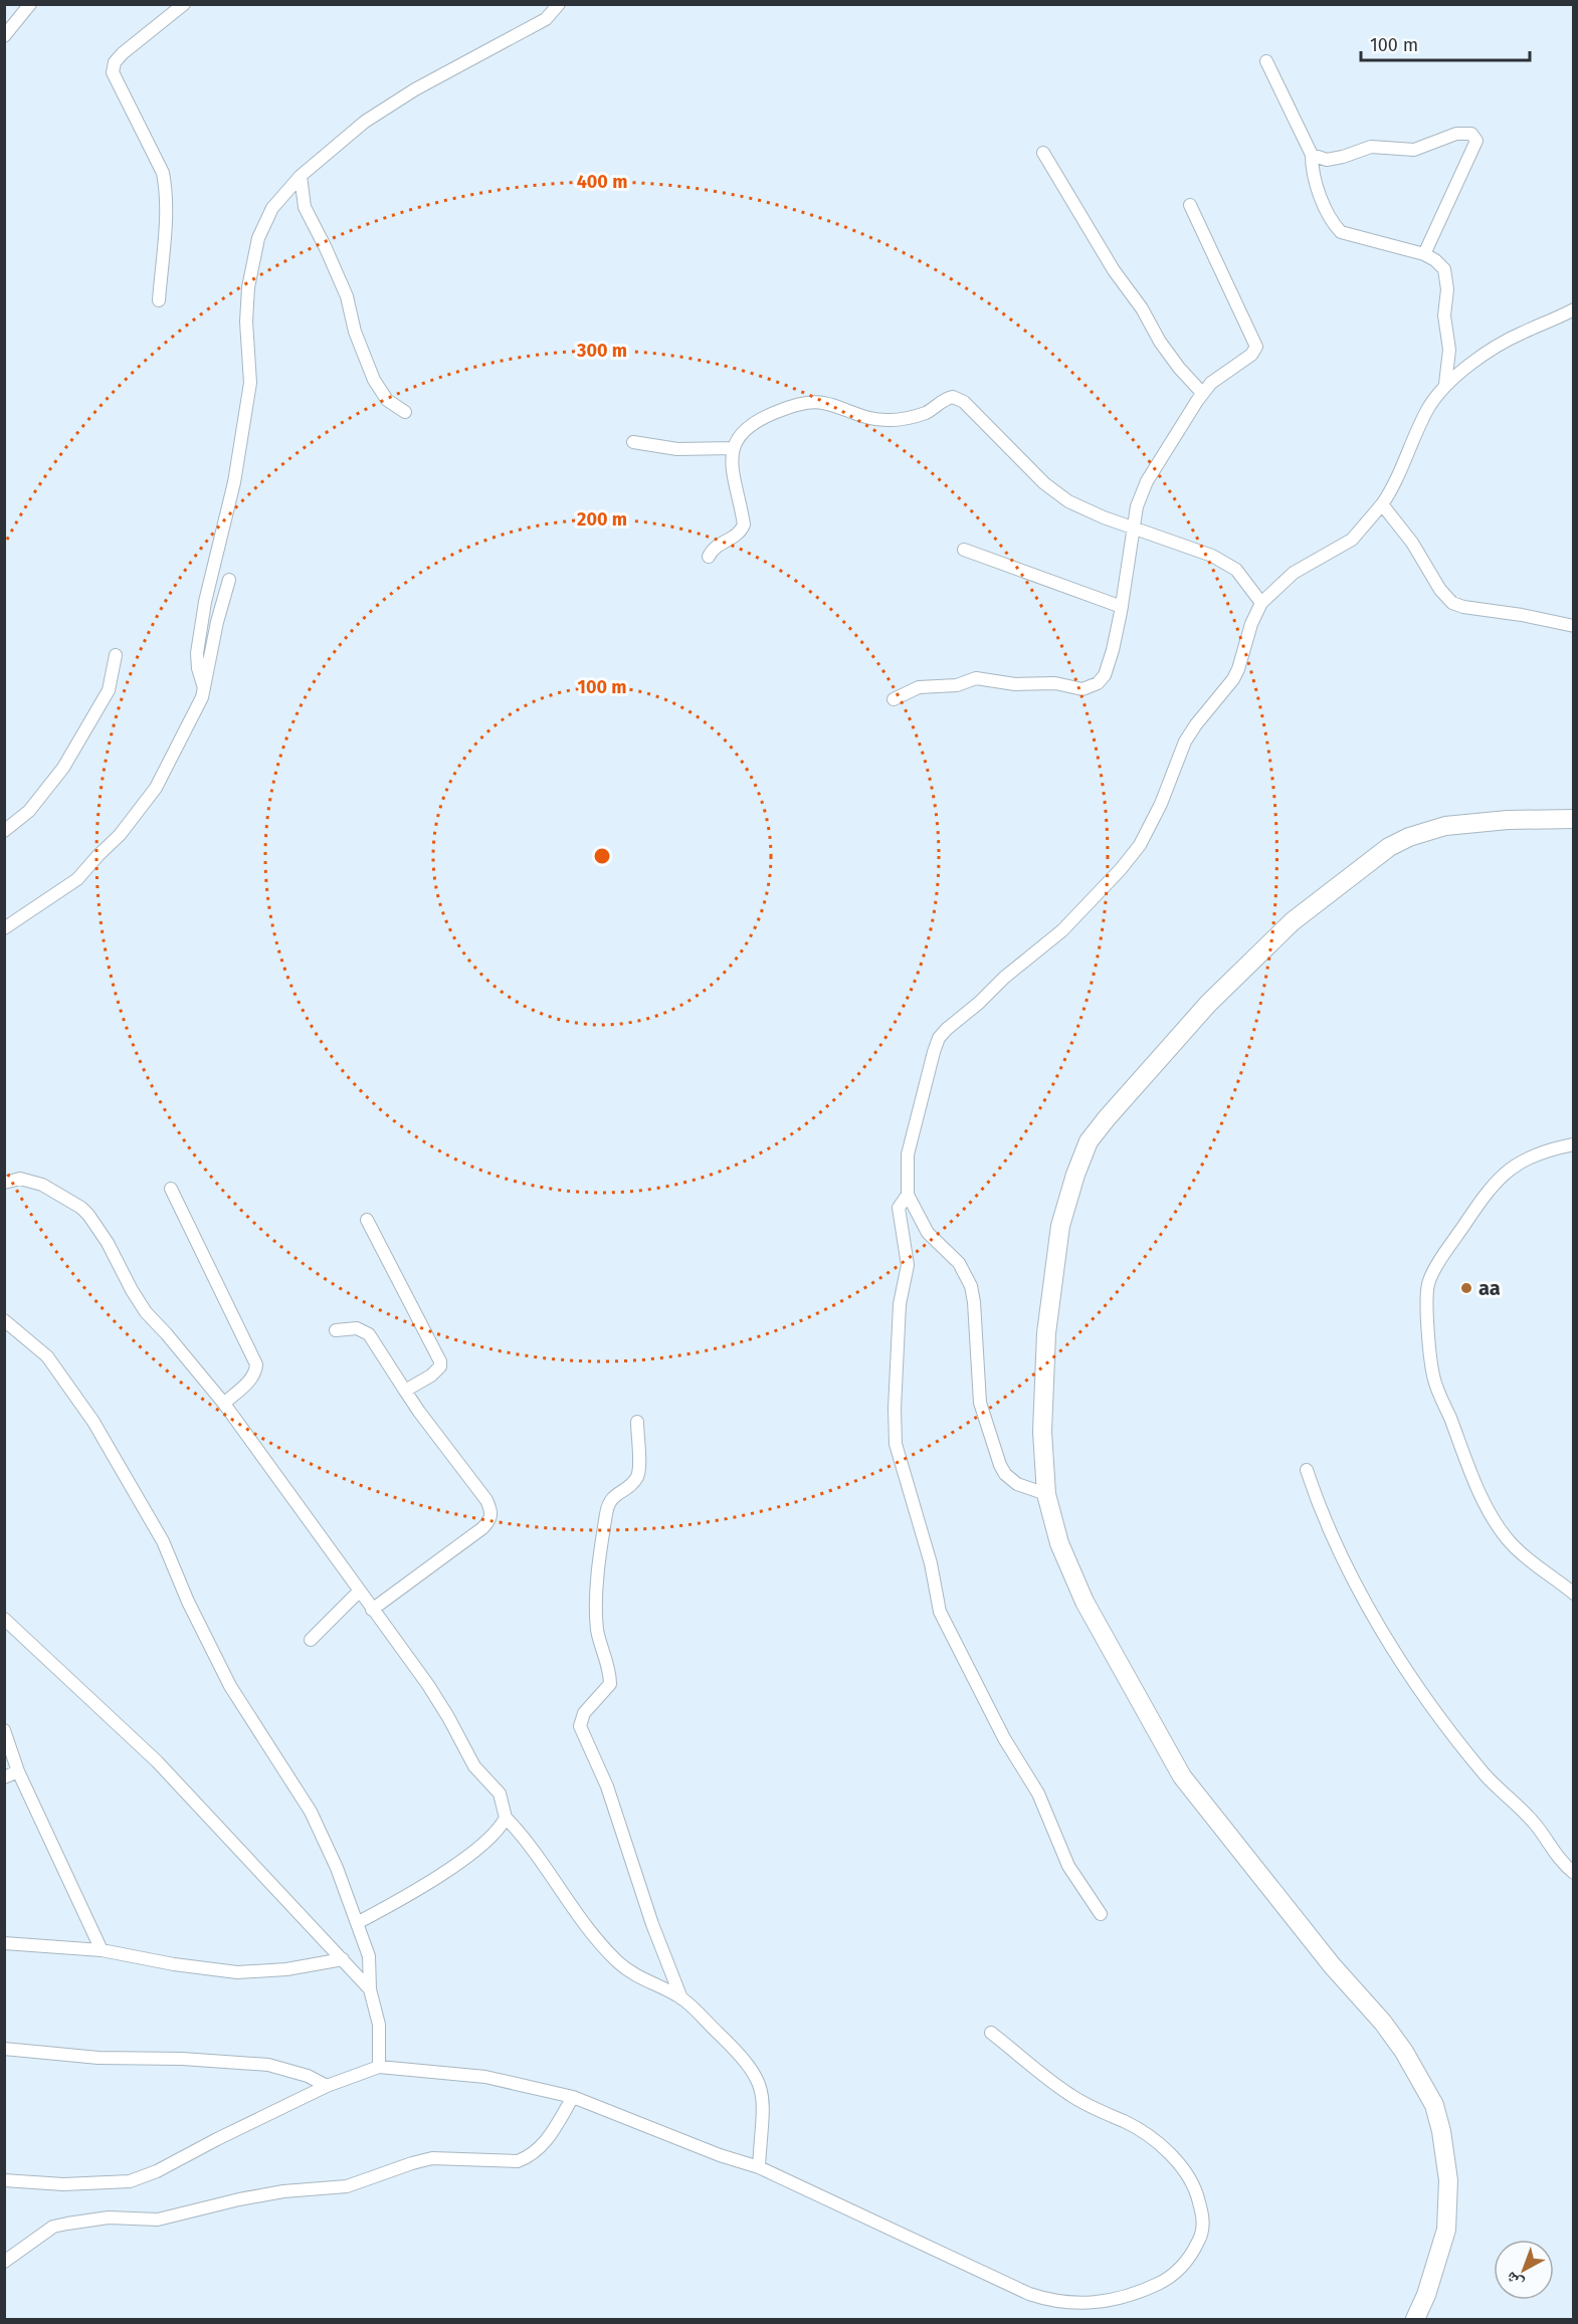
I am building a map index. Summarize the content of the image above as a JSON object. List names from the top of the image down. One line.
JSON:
{"places":["aa"],"scale_bar":"100 m","north":"bottom left","rings":["400 m","300 m","200 m","100 m"]}
